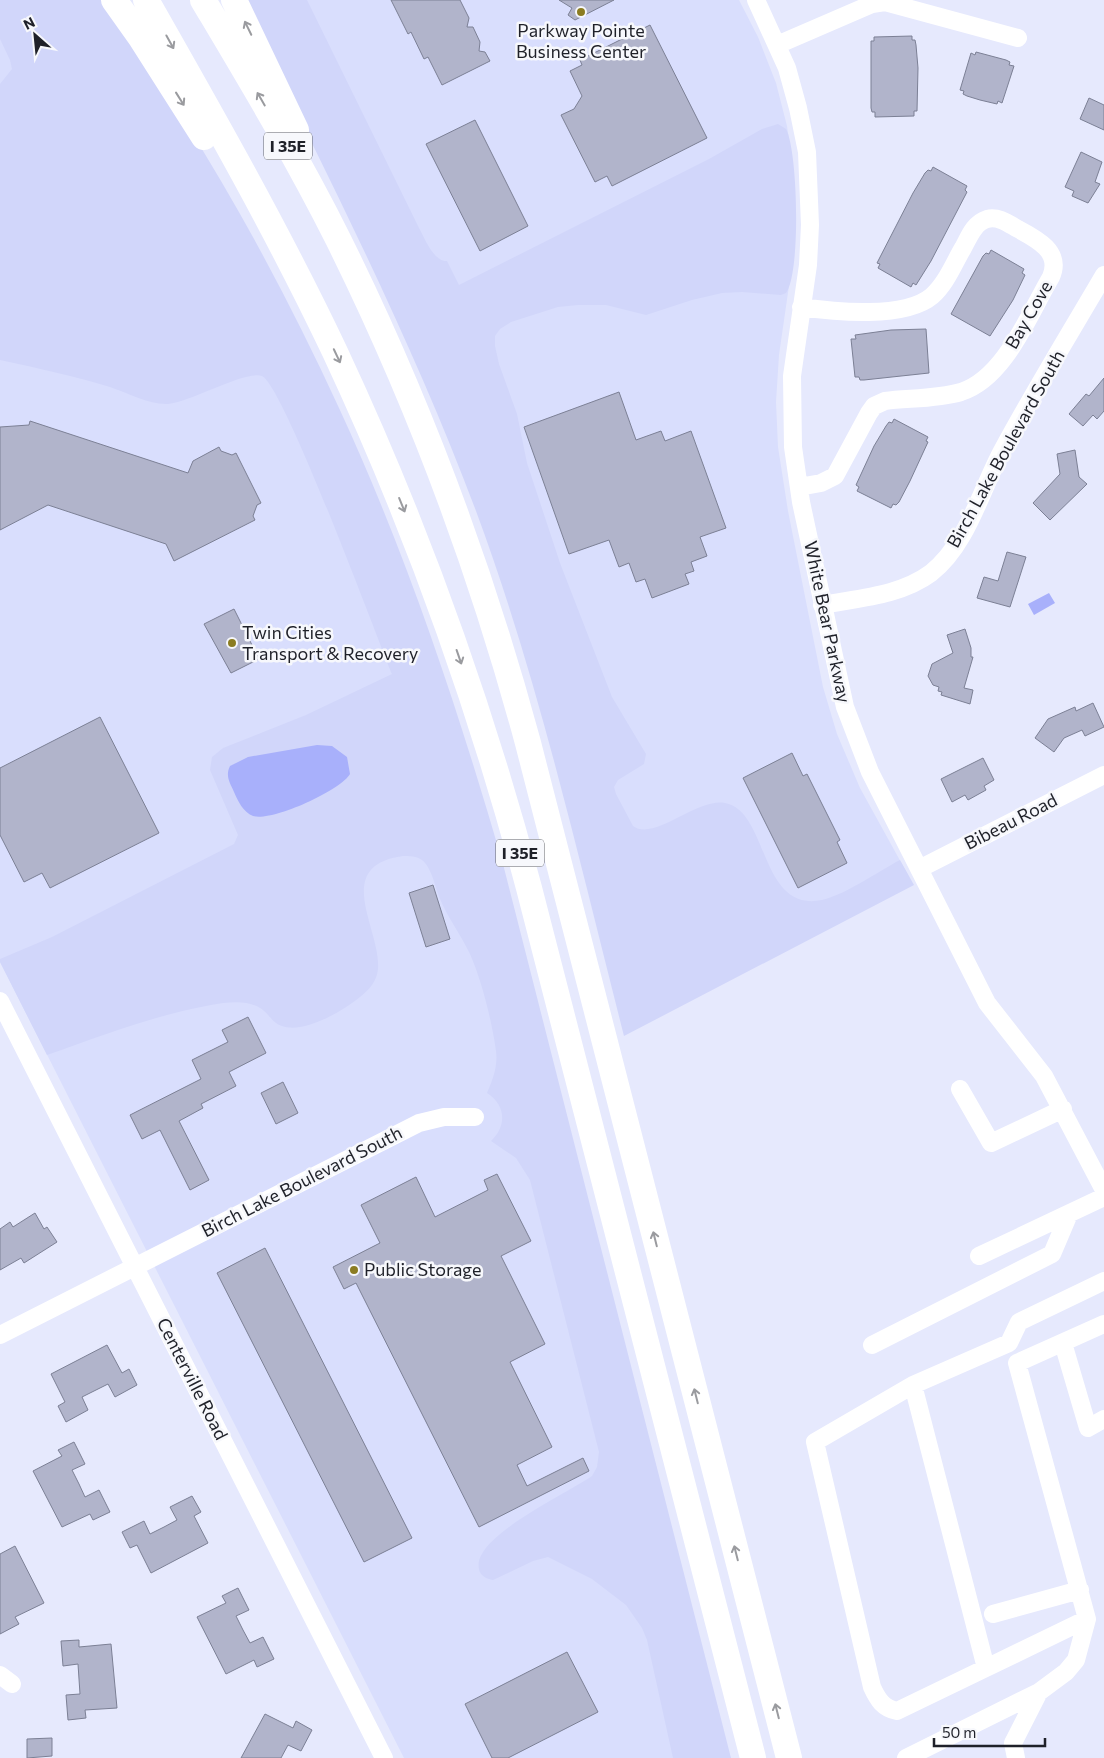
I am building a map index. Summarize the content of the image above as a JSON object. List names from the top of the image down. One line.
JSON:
{"streets":{"highway":["I 35E"],"street":["Bay Cove","Birch Lake Boulevard South","White Bear Parkway","Bibeau Road","Centerville Road"]},"crossings":[["Bay Cove","White Bear Parkway"],["Birch Lake Boulevard South","White Bear Parkway"],["Birch Lake Boulevard South","Centerville Road"],["White Bear Parkway","Bibeau Road"]],"places":["Parkway Pointe Business Center","Twin Cities Transport & Recovery","Public Storage"],"scale_bar":"50 m","north":"top left"}
